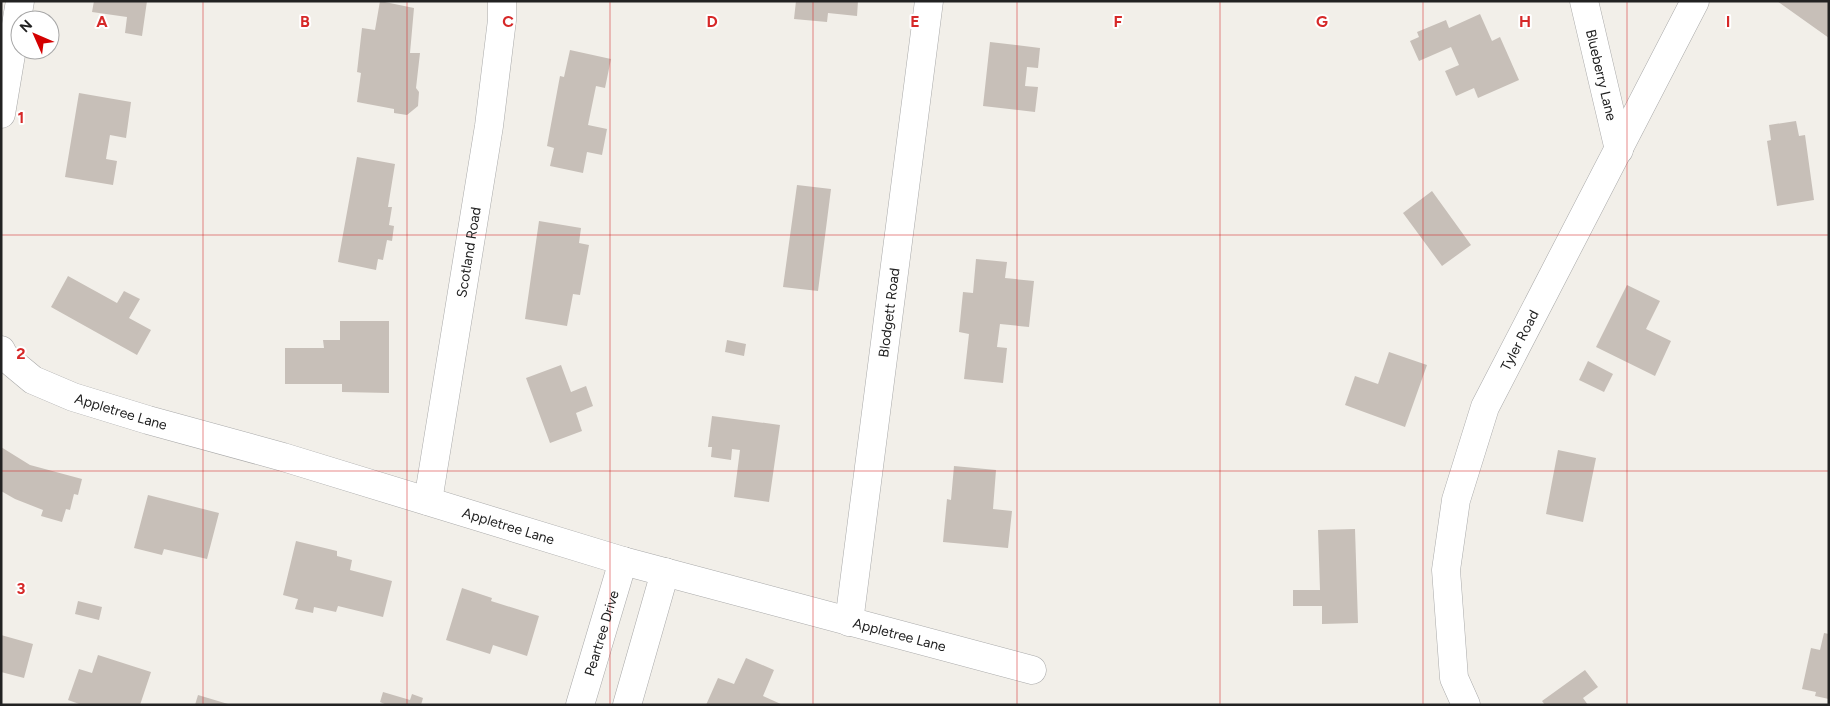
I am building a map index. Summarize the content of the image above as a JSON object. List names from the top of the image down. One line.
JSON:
{"streets":{"street":["Blueberry Lane","Scotland Road","Blodgett Road","Tyler Road","Appletree Lane","Peartree Drive"]},"crossings":[["Blueberry Lane","Tyler Road"],["Scotland Road","Appletree Lane"],["Blodgett Road","Appletree Lane"],["Appletree Lane","Peartree Drive"]],"north":"top left","grid":{"columns":["A","B","C","D","E","F","G","H","I"],"rows":["1","2","3"]}}
